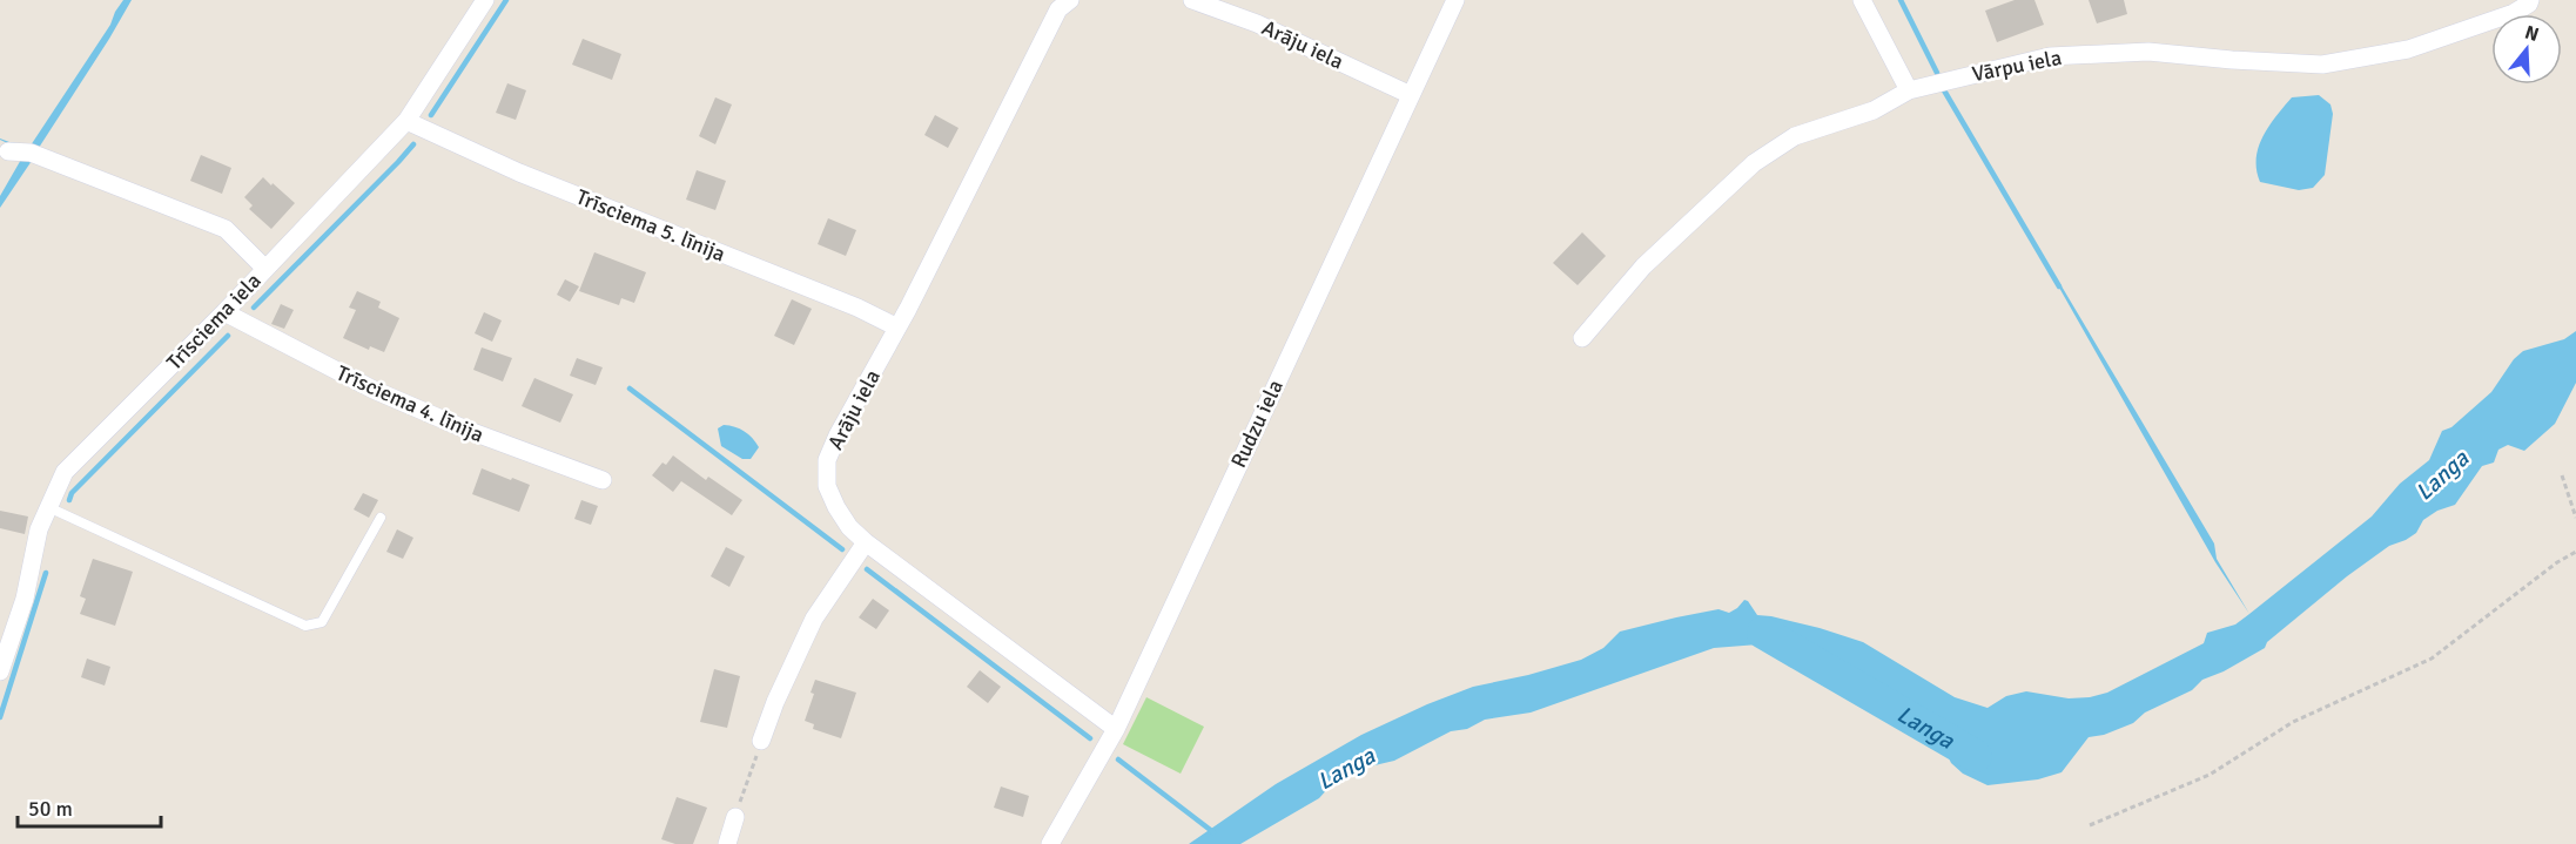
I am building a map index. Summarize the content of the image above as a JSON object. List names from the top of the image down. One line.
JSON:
{"streets":{"street":["Arāju iela","Vārpu iela","Trīsciema 5. līnija","Trīsciema iela","Trīsciema 4. līnija","Rudzu iela"]},"crossings":[["Arāju iela","Trīsciema 5. līnija"],["Arāju iela","Rudzu iela"],["Trīsciema 5. līnija","Trīsciema iela"],["Trīsciema iela","Trīsciema 4. līnija"]],"water":["Langa"],"scale_bar":"50 m","north":"top"}
